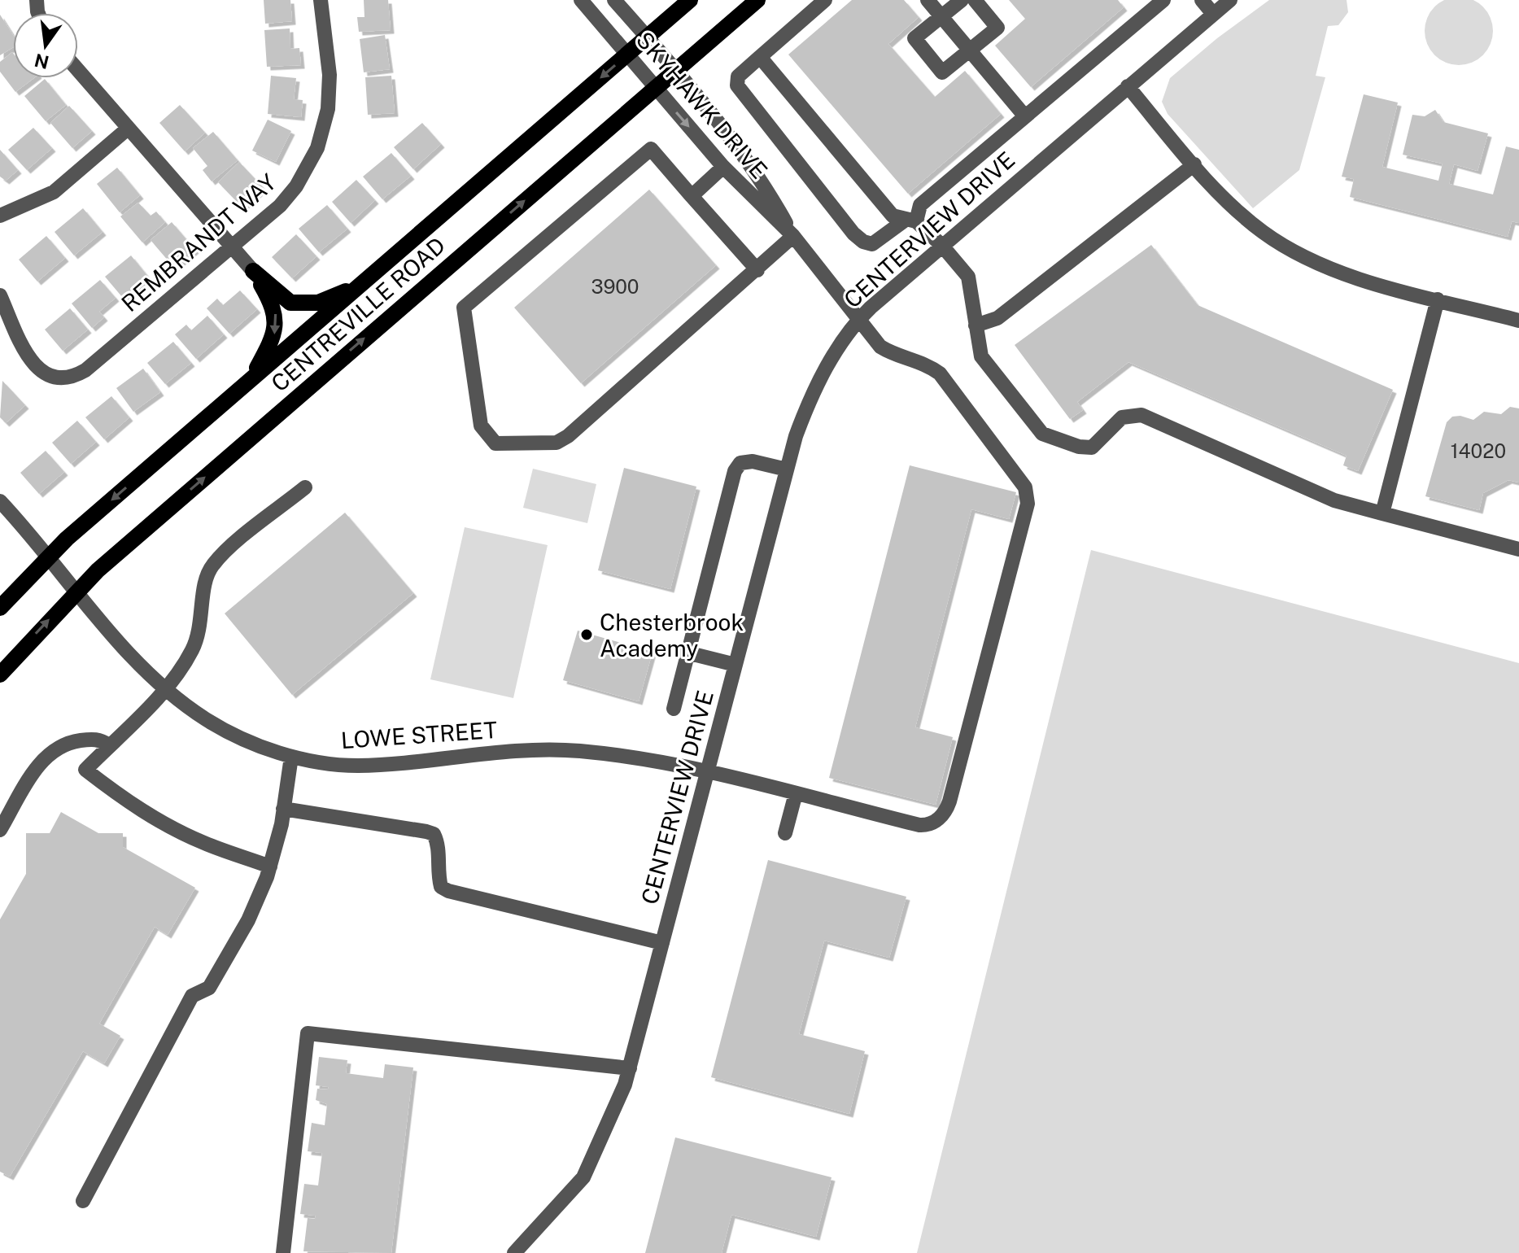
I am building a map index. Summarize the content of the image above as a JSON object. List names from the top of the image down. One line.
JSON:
{"streets":{"main road":["CENTREVILLE ROAD"],"street":["SKYHAWK DRIVE","CENTERVIEW DRIVE","REMBRANDT WAY","LOWE STREET"]},"crossings":[["SKYHAWK DRIVE","CENTERVIEW DRIVE"],["SKYHAWK DRIVE","CENTREVILLE ROAD"],["SKYHAWK DRIVE","LOWE STREET"],["CENTERVIEW DRIVE","LOWE STREET"],["CENTREVILLE ROAD","LOWE STREET"]],"places":["Chesterbrook Academy"],"house_numbers":["3900","14020"],"north":"bottom"}
